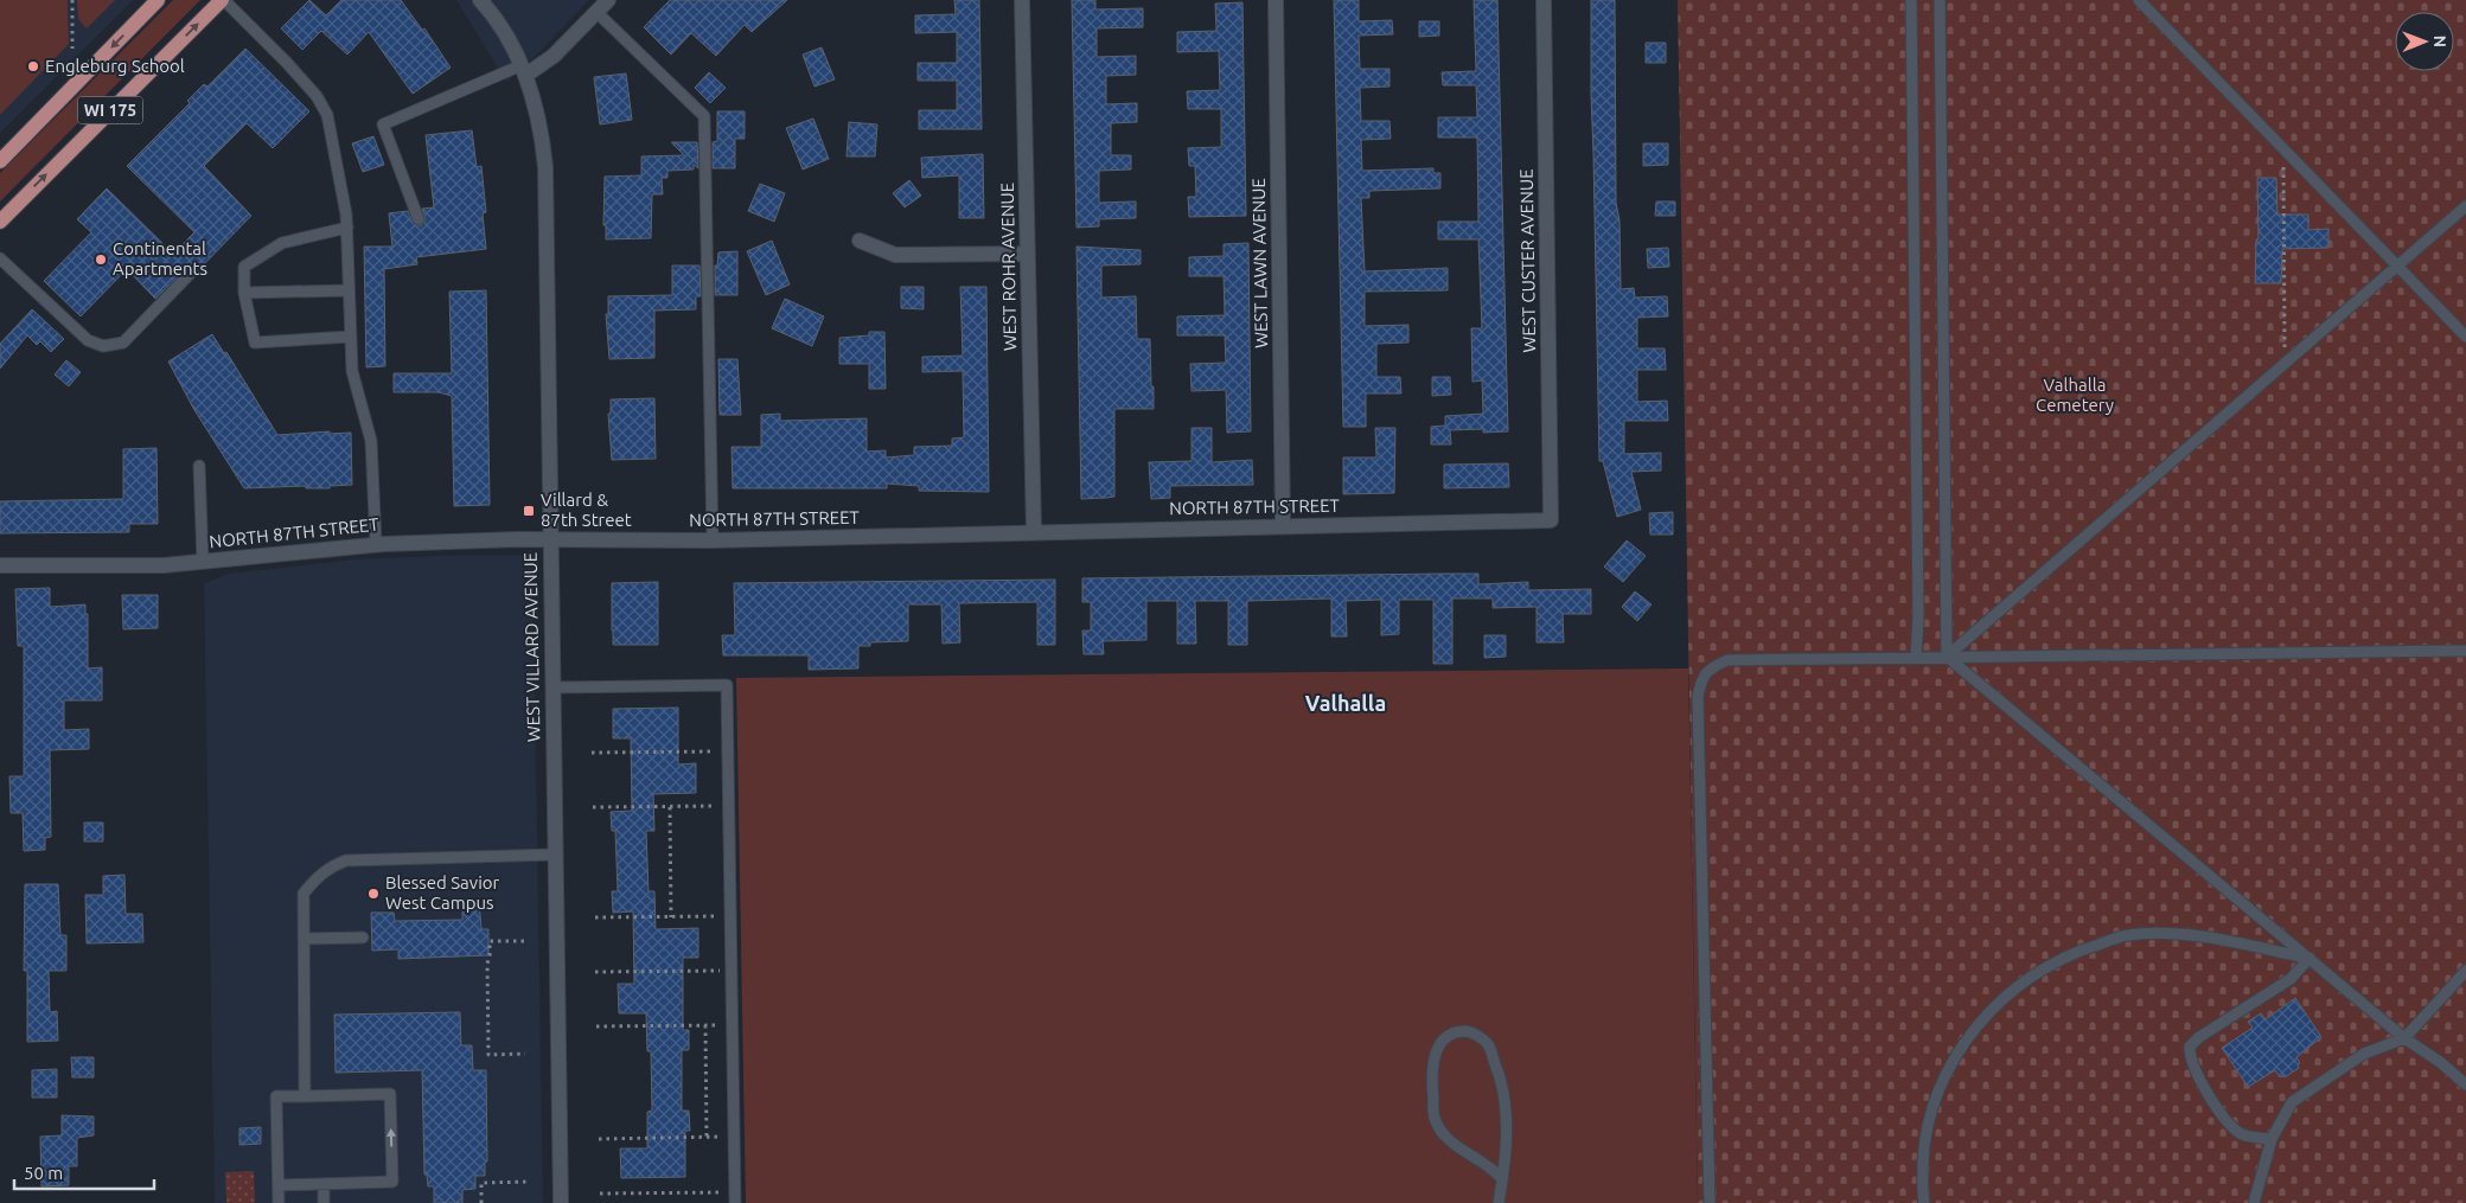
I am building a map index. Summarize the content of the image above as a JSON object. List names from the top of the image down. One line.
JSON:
{"streets":{"main road":["WI 175"],"street":["WEST CUSTER AVENUE","WEST LAWN AVENUE","WEST ROHR AVENUE","NORTH 87TH STREET","WEST VILLARD AVENUE"]},"crossings":[["WEST CUSTER AVENUE","NORTH 87TH STREET"],["WEST LAWN AVENUE","NORTH 87TH STREET"],["WEST ROHR AVENUE","NORTH 87TH STREET"],["NORTH 87TH STREET","WEST VILLARD AVENUE"]],"districts":["Valhalla"],"parks":["Valhalla Cemetery"],"places":{"other":["Engleburg School","Continental Apartments","Blessed Savior West Campus"],"transit":["Villard & 87th Street"]},"scale_bar":"50 m","north":"right"}
